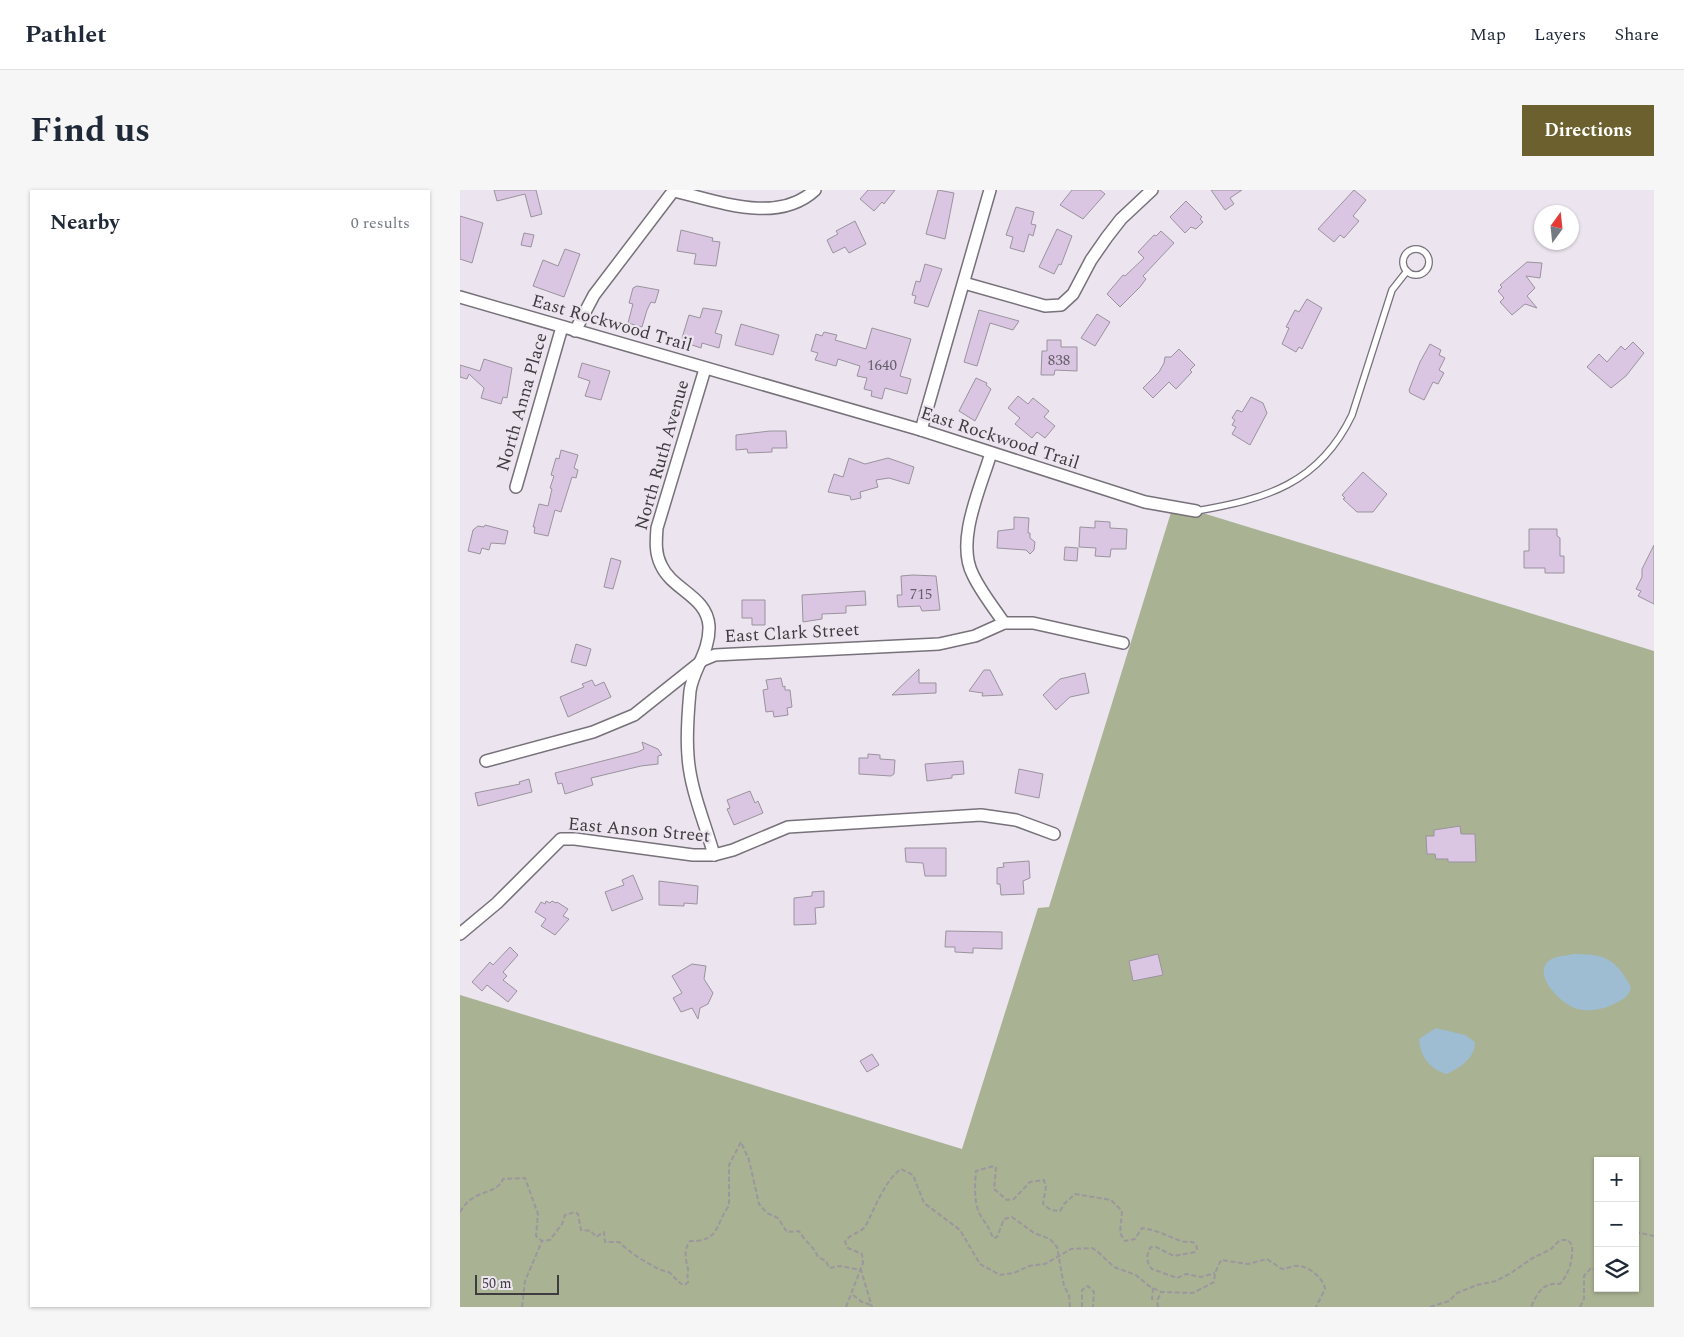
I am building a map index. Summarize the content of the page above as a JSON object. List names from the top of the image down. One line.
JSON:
{"streets":{"street":["East Rockwood Trail","North Anna Place","North Ruth Avenue","East Clark Street","East Anson Street"]},"crossings":[["East Rockwood Trail","North Anna Place"],["East Rockwood Trail","North Ruth Avenue"],["North Ruth Avenue","East Clark Street"],["North Ruth Avenue","East Anson Street"]],"house_numbers":["838","1640","715"],"scale_bar":"50 m","north":"top","page":{"header":"Pathlet","nav":["Map","Layers","Share"],"title":"Find us","buttons":"Directions","heading":["Nearby","0 results"],"map_buttons":["+","−"],"scale":"50 m"}}
